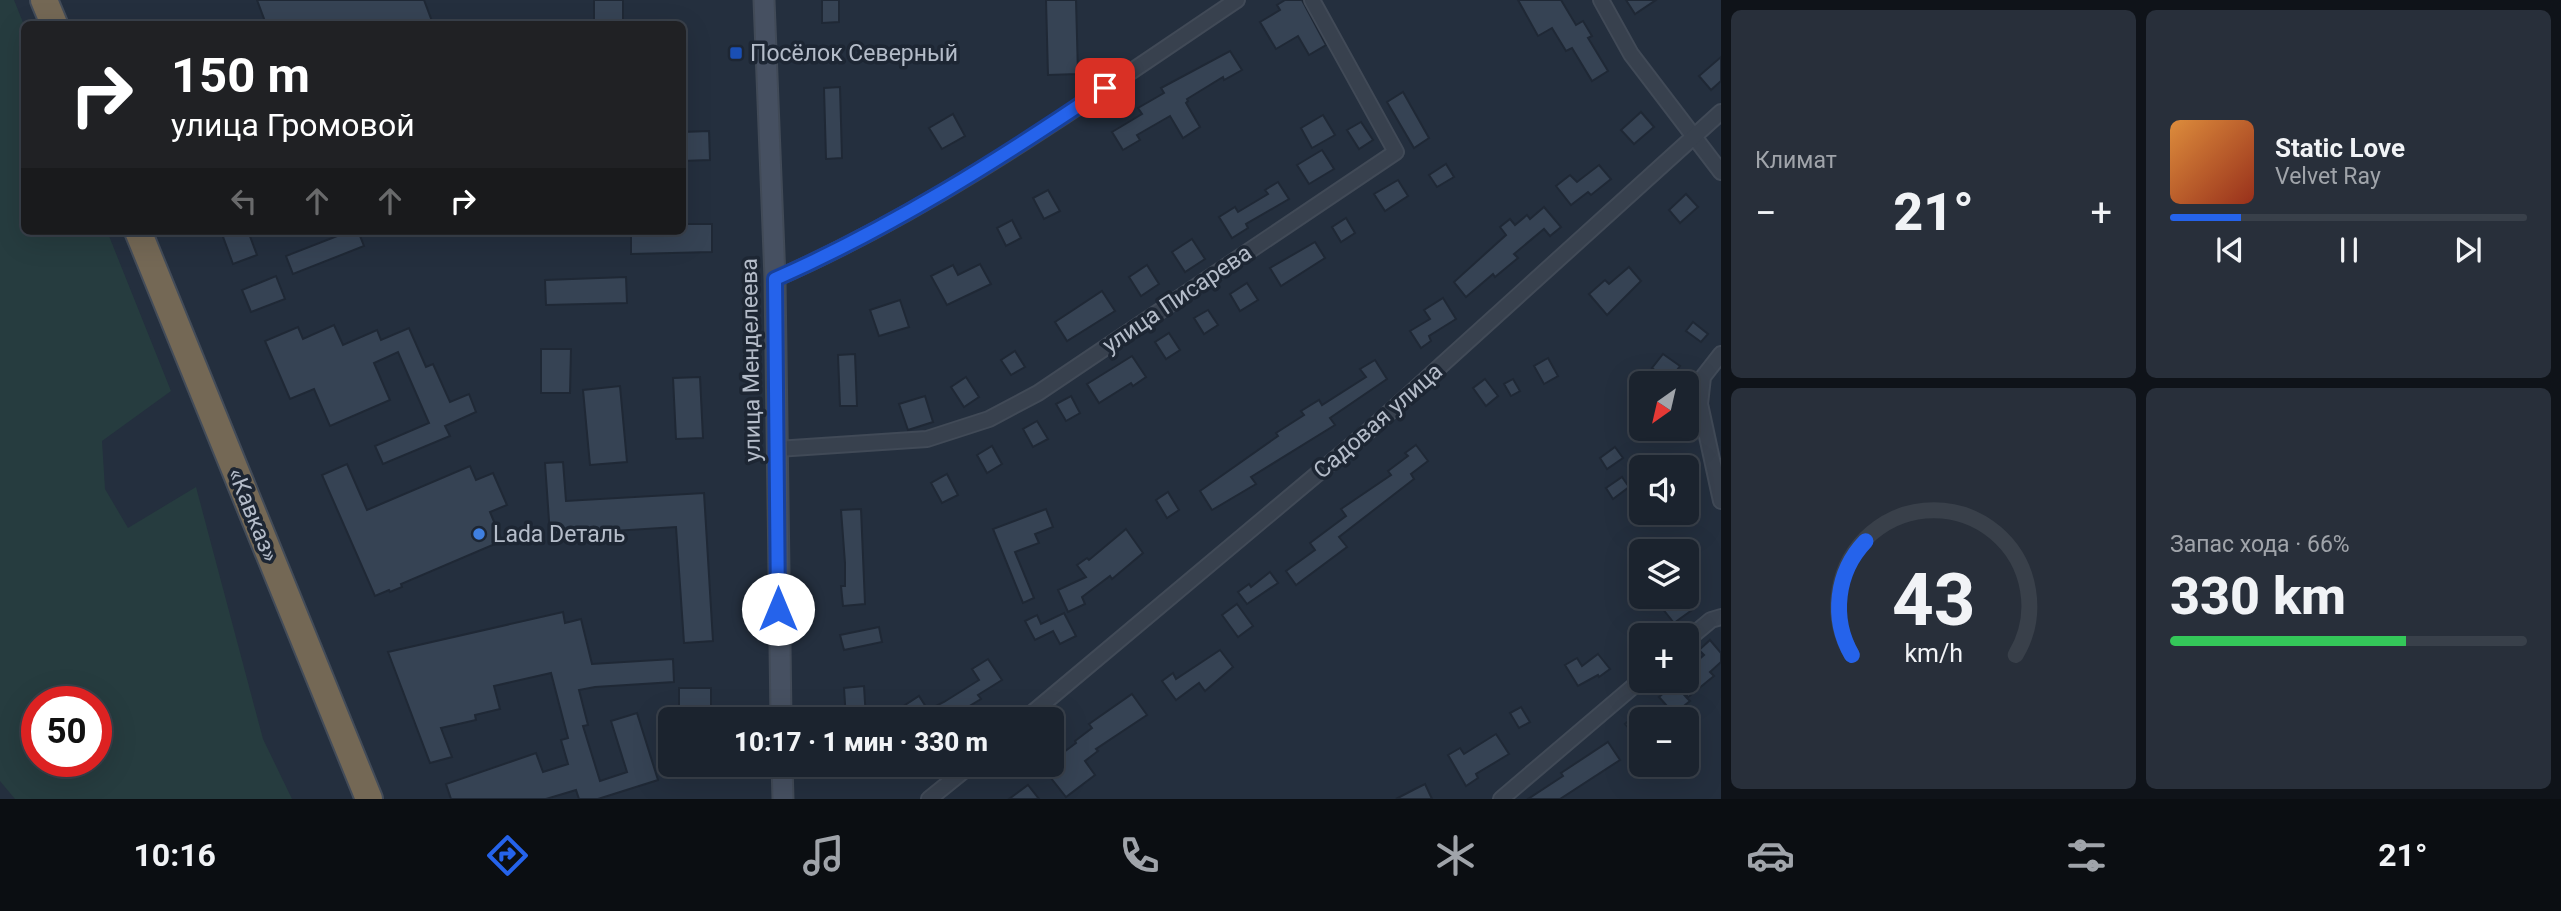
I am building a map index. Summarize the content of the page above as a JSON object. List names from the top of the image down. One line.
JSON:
{"streets":{"highway":["«Кавказ»"],"main road":["улица Менделеева"],"street":["улица Писарева","Садовая улица"]},"crossings":[["улица Писарева","улица Менделеева"]],"places":{"transit":["Посёлок Северный"],"other":["Lada Dеталь"]},"north":"bottom left","page":{"tile":["Климат",["Запас хода · 66%","330 km"]],"turn":["150 m","улица Громовой"],"song":["Static Love","Velvet Ray"],"heat":["−","21°","+"],"map_buttons":["+","−"],"limit":"50","trip":"10:17 · 1 мин · 330 m","tabs":["10:16","21°"],"gauge":["43","km/h"]}}
